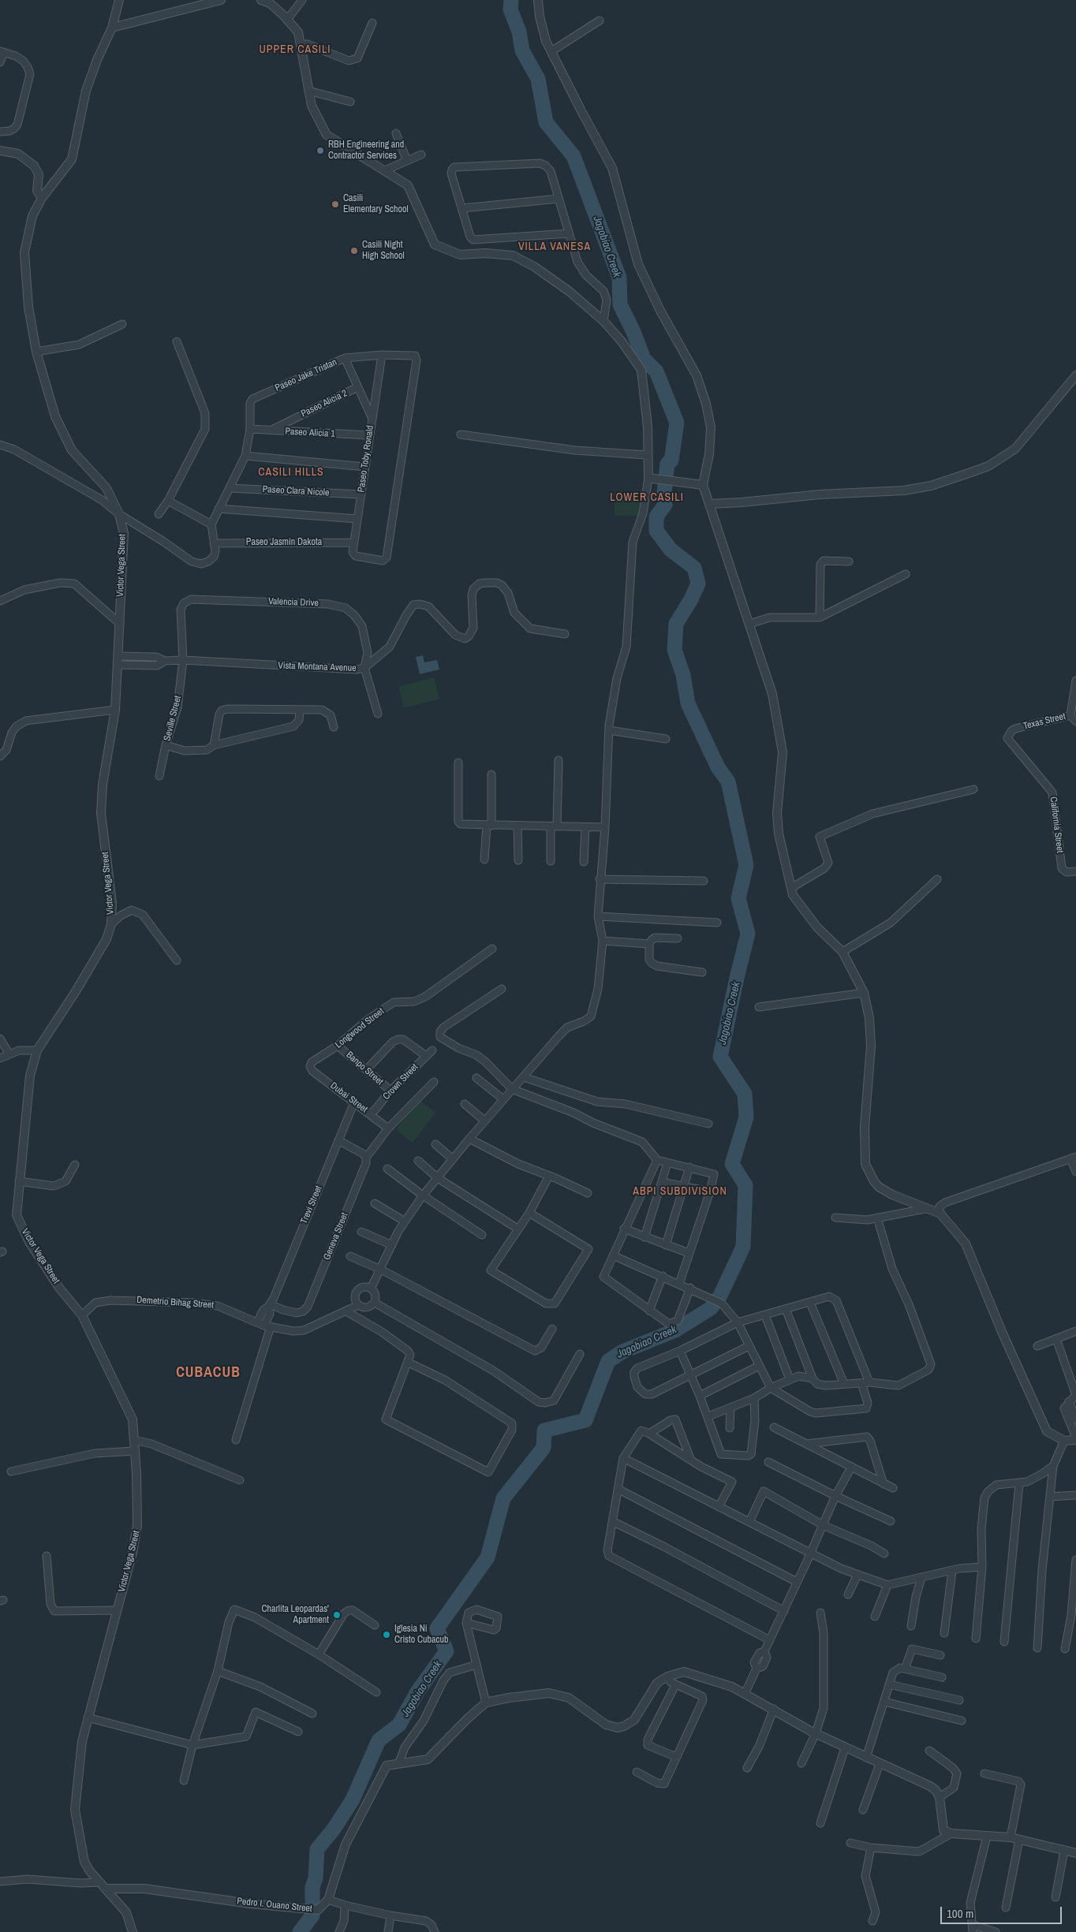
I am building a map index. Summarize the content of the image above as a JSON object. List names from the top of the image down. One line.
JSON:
{"streets":{"street":["Paseo Jake Tristan","Paseo Alicia 2","Paseo Alicia 1","Paseo Toby Ronald","Paseo Clara Nicole","Paseo Jasmin Dakota","Victor Vega Street","Valencia Drive","Vista Montana Avenue","Seville Street","Texas Street","California Street","Longwood Street","Banpo Street","Crown Street","Dubai Street","Trevi Street","Geneva Street","Demetrio Bihag Street","Pedro I. Ouano Street"]},"crossings":[["Paseo Jake Tristan","Paseo Alicia 1"],["Paseo Jake Tristan","Paseo Toby Ronald"],["Paseo Jake Tristan","Paseo Jasmin Dakota"],["Paseo Alicia 2","Paseo Alicia 1"],["Paseo Alicia 2","Paseo Toby Ronald"],["Paseo Alicia 1","Paseo Toby Ronald"],["Paseo Toby Ronald","Paseo Clara Nicole"],["Paseo Toby Ronald","Paseo Jasmin Dakota"],["Victor Vega Street","Vista Montana Avenue"],["Victor Vega Street","Demetrio Bihag Street"],["Victor Vega Street","Pedro I. Ouano Street"],["Valencia Drive","Vista Montana Avenue"],["Valencia Drive","Seville Street"],["Vista Montana Avenue","Seville Street"],["Texas Street","California Street"],["Longwood Street","Banpo Street"],["Longwood Street","Dubai Street"],["Banpo Street","Crown Street"],["Crown Street","Dubai Street"],["Dubai Street","Trevi Street"],["Trevi Street","Geneva Street"],["Trevi Street","Demetrio Bihag Street"]],"districts":["UPPER CASILI","VILLA VANESA","CASILI HILLS","LOWER CASILI","ABPI SUBDIVISION","CUBACUB"],"water":["Jagobiao Creek"],"places":["RBH Engineering and Contractor Services","Casili Elementary School","Casili Night High School","Charlita Leopardas' Apartment","Iglesia Ni Cristo Cubacub"],"scale_bar":"100 m"}
